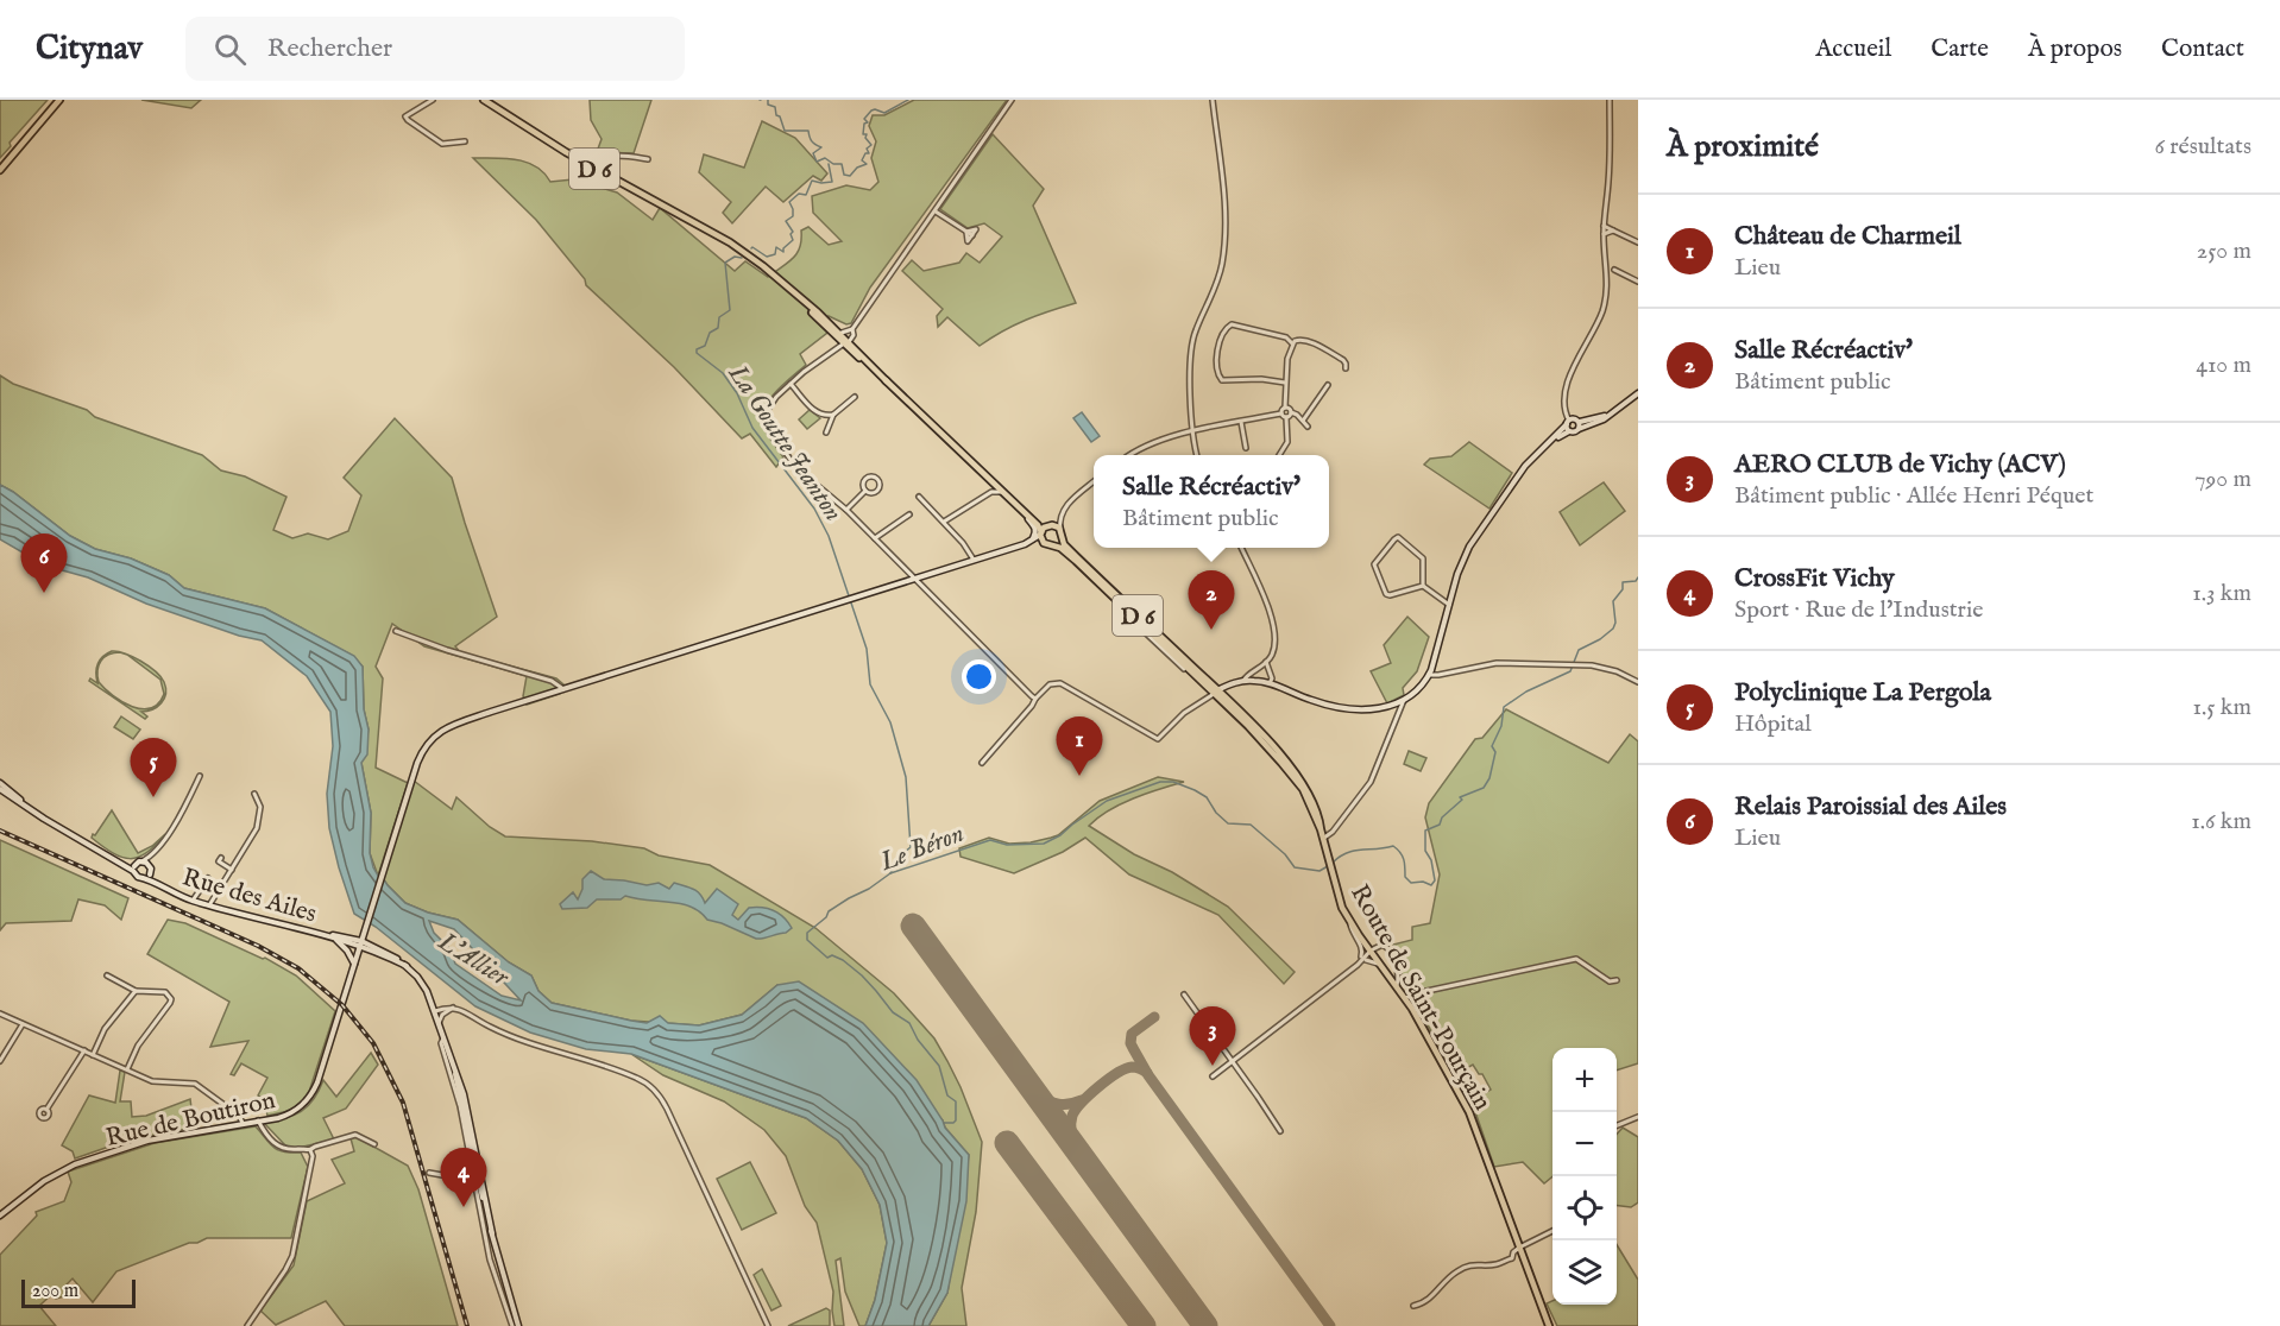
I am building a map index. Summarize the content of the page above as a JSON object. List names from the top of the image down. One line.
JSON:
{"streets":{"main road":["D 6","Rue des Ailes","Route de Saint-Pourçain","Rue de Boutiron"]},"crossings":[["D 6","Route de Saint-Pourçain"],["Rue des Ailes","Rue de Boutiron"]],"water":["La Goutte Jeanton","Le Béron","L'Allier"],"scale_bar":"200 m","page":{"header":"Citynav","search":"Rechercher","nav":["Accueil","Carte","À propos","Contact"],"heading":["À proximité","6 résultats"],"list":[{"mark":"1","name":"Château de Charmeil","note":"Lieu","value":"250 m"},{"mark":"2","name":"Salle Récréactiv'","note":"Bâtiment public","value":"410 m"},{"mark":"3","name":"AERO CLUB de Vichy (ACV)","note":"Bâtiment public · Allée Henri Péquet","value":"790 m"},{"mark":"4","name":"CrossFit Vichy","note":"Sport · Rue de l'Industrie","value":"1.3 km"},{"mark":"5","name":"Polyclinique La Pergola","note":"Hôpital","value":"1.5 km"},{"mark":"6","name":"Relais Paroissial des Ailes","note":"Lieu","value":"1.6 km"}],"popup":["Salle Récréactiv'","Bâtiment public"],"pins":["6","2","1","5","3","4"],"map_buttons":["+","−"],"scale":"200 m"}}
